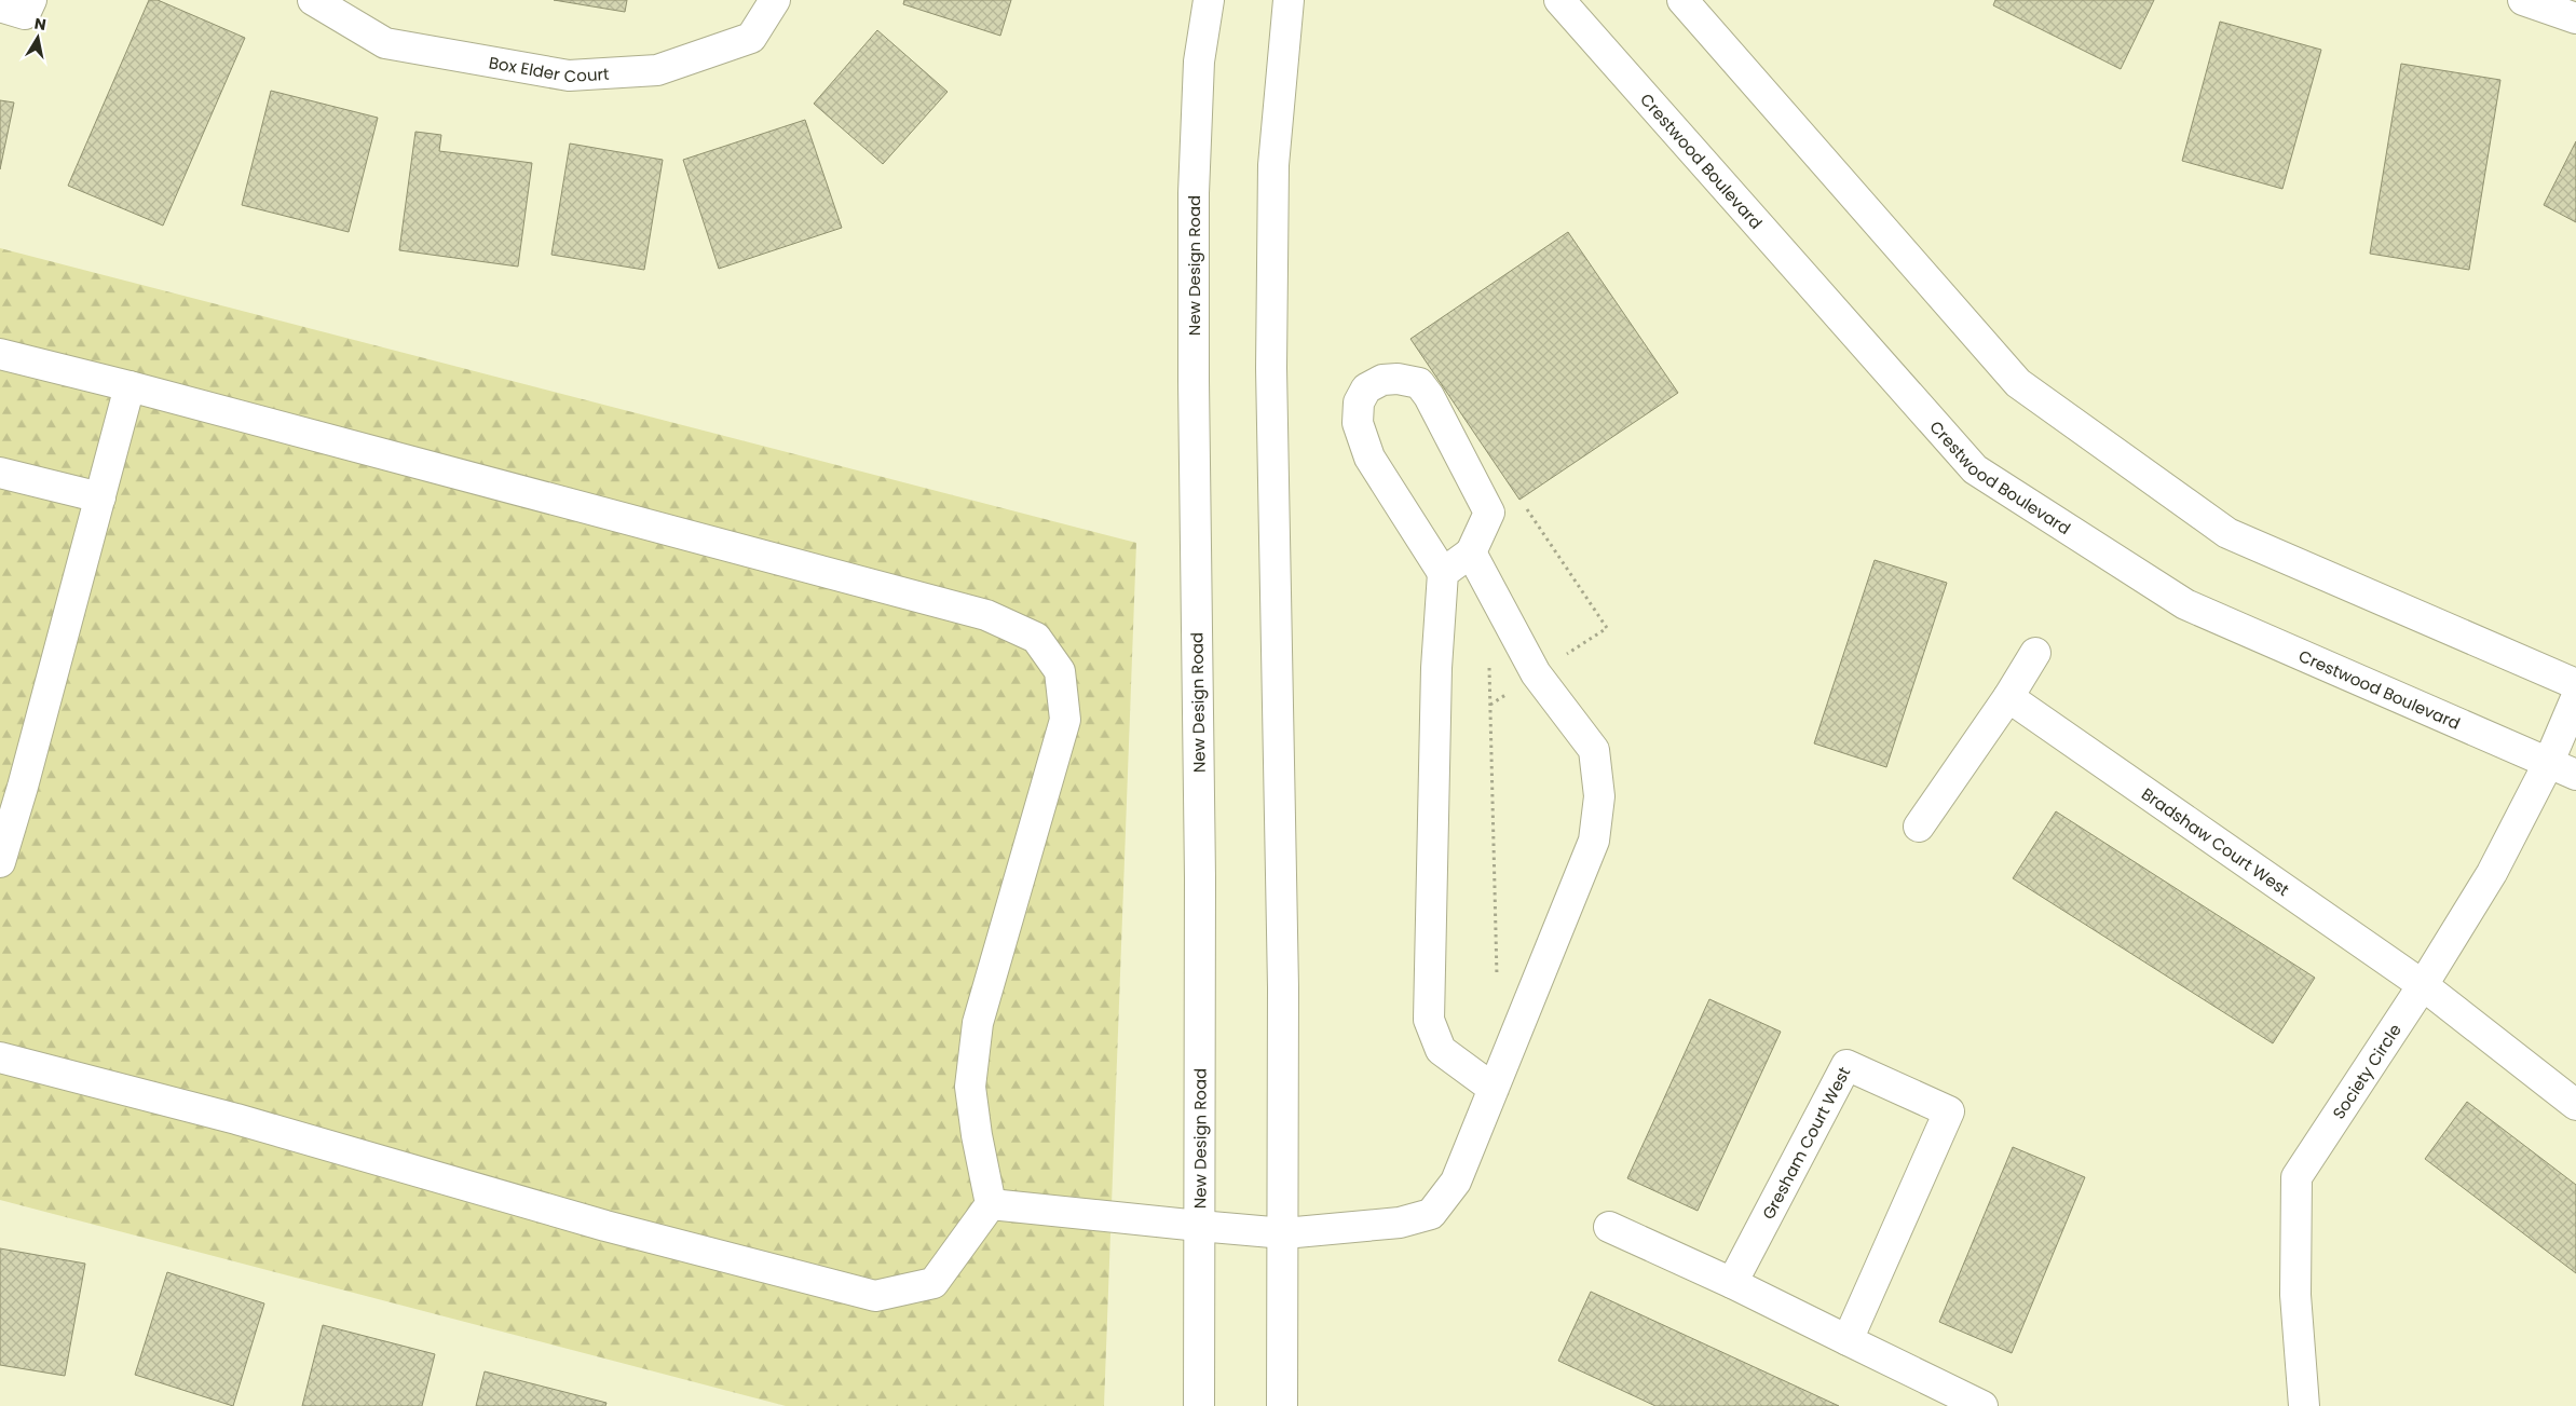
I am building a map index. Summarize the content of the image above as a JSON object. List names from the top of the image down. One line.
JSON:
{"streets":{"main road":["Box Elder Court","Crestwood Boulevard","New Design Road","Bradshaw Court West","Society Circle","Gresham Court West"]},"crossings":[["Crestwood Boulevard","Society Circle"],["Bradshaw Court West","Society Circle"]],"north":"top"}
